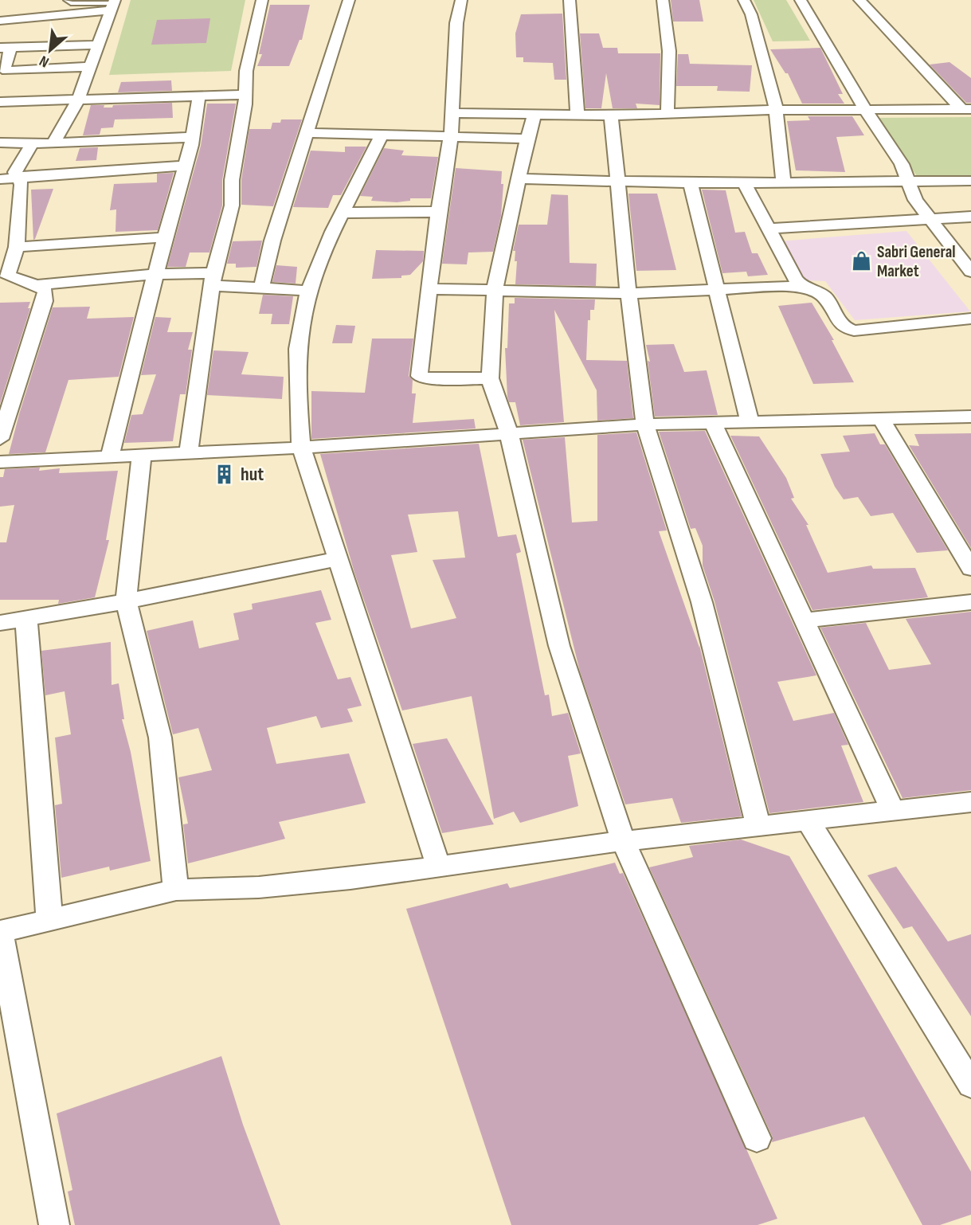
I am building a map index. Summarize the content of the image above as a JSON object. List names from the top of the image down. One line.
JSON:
{"places":{"shop":["Sabri General Market"],"building":["hut"]},"north":"bottom left"}
